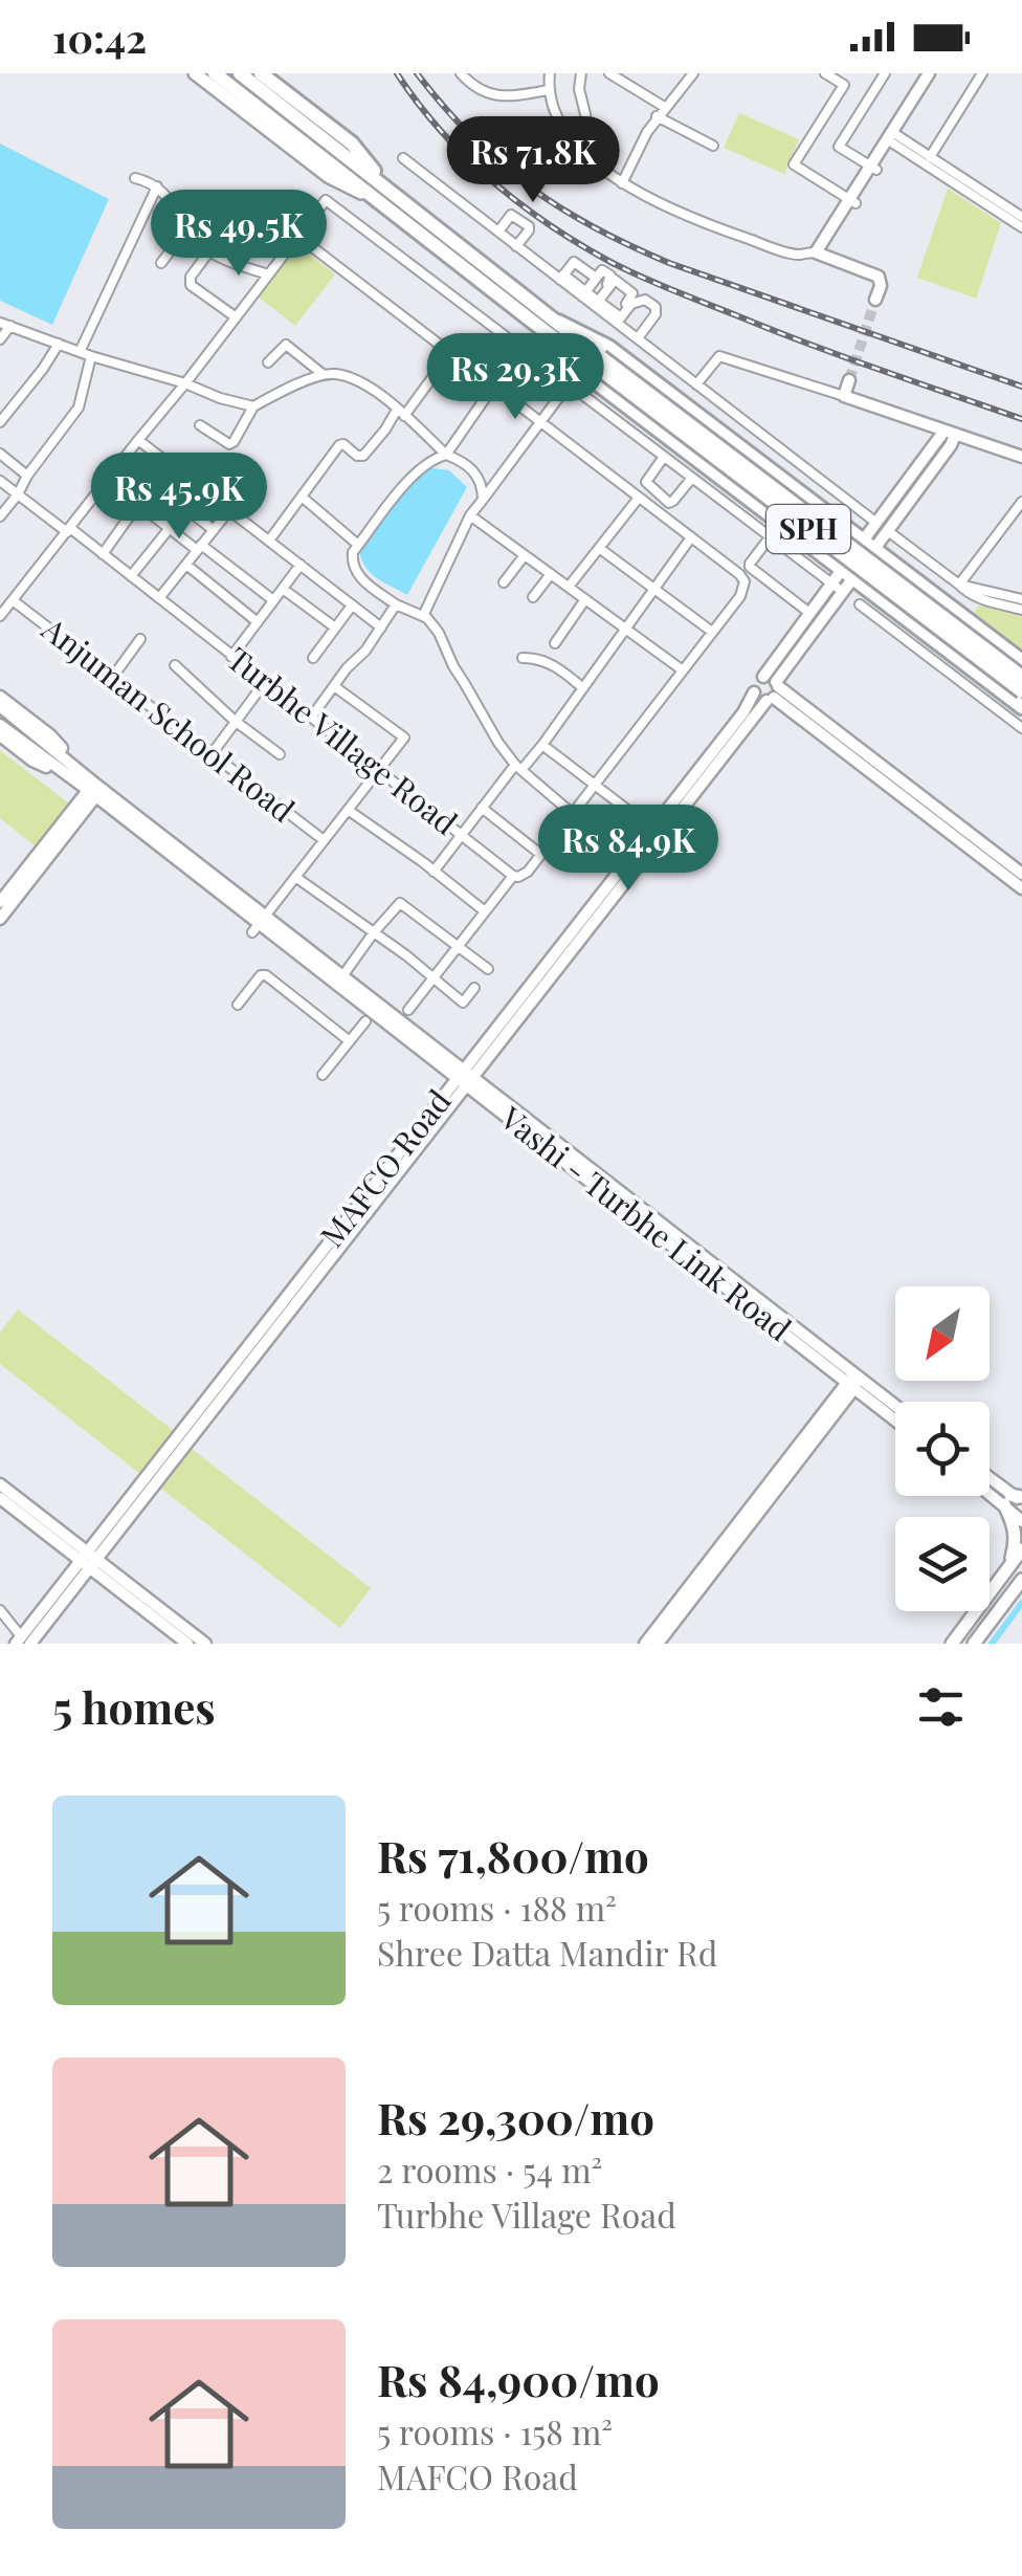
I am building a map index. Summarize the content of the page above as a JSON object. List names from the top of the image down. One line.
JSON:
{"streets":{"highway":["SPH"],"main road":["MAFCO Road","Vashi - Turbhe Link Road"],"street":["Anjuman School Road","Turbhe Village Road"]},"crossings":[["MAFCO Road","Vashi - Turbhe Link Road"]],"north":"bottom left","page":{"status":"10:42","price":["Rs 71.8K","Rs 49.5K","Rs 29.3K","Rs 45.9K","Rs 84.9K"],"heading":"5 homes","list":[{"name":"Rs 71,800/mo","note":"5 rooms · 188 m² · Shree Datta Mandir Rd"},{"name":"Rs 29,300/mo","note":"2 rooms · 54 m² · Turbhe Village Road"},{"name":"Rs 84,900/mo","note":"5 rooms · 158 m² · MAFCO Road"}]}}
